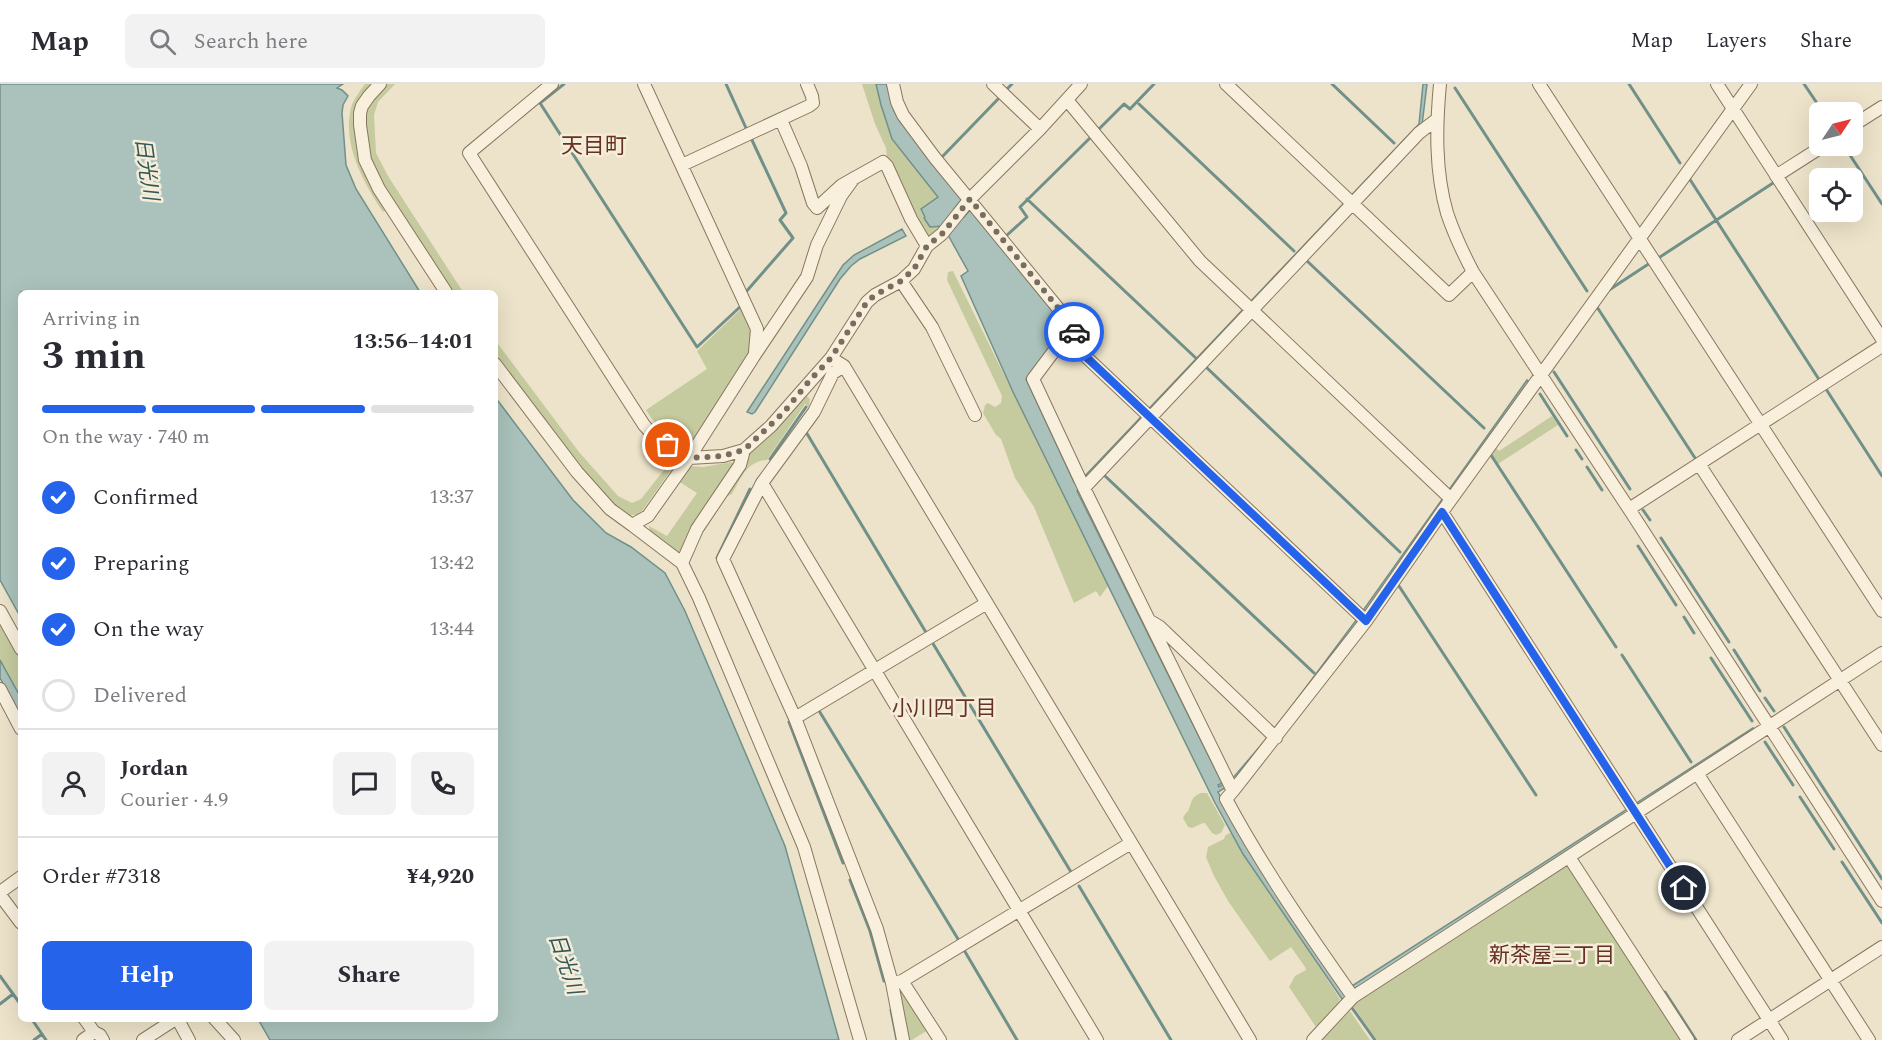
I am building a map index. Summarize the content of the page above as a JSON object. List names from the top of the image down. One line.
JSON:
{"districts":["天目町","小川四丁目","新茶屋三丁目"],"water":["日光川"],"north":"top right","page":{"header":"Map","search":"Search here","nav":["Map","Layers","Share"],"heading":["3 min","Arriving in","13:56–14:01"],"panel":["Jordan","Courier · 4.9","Order #7318","¥4,920"],"bar":"On the way · 740 m","list":[["Confirmed","13:37"],["Preparing","13:42"],["On the way","13:44"],"Delivered"],"buttons":["Help","Share"]}}
